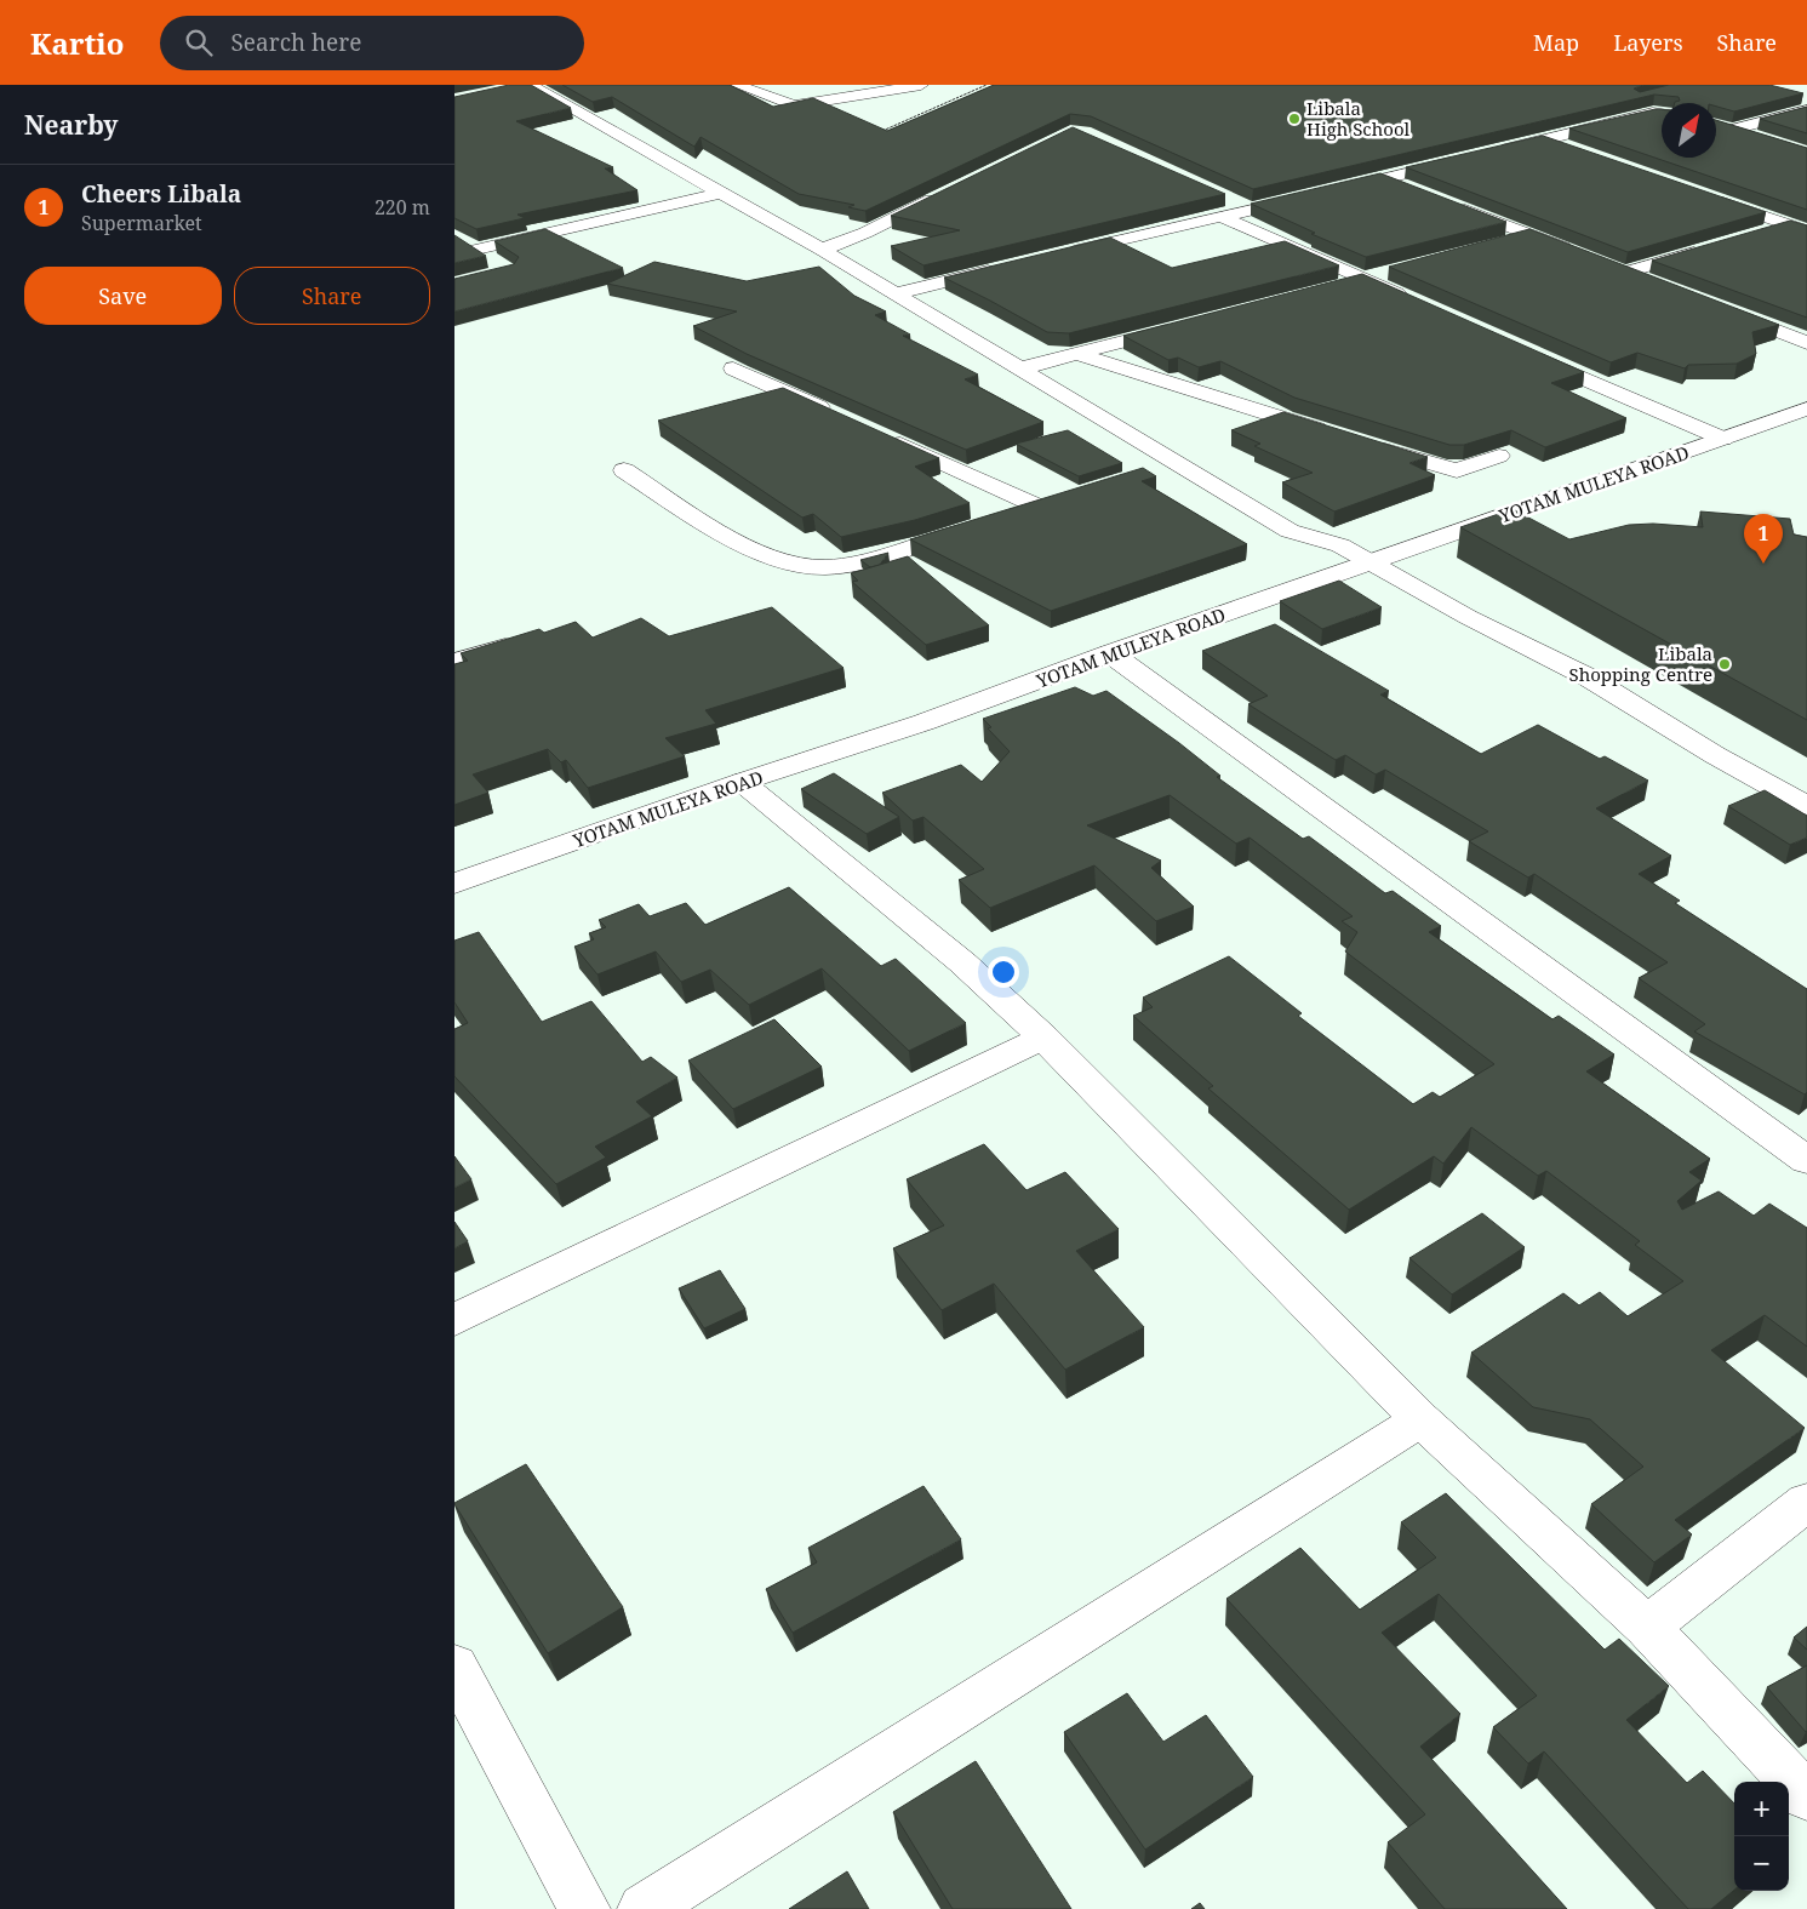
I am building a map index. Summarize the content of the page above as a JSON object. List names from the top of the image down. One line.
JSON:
{"streets":{"street":["YOTAM MULEYA ROAD"]},"places":["Libala High School","Libala Shopping Centre"],"north":"top right","page":{"header":"Kartio","search":"Search here","nav":["Map","Layers","Share"],"heading":"Nearby","list":[{"mark":"1","name":"Cheers Libala","note":"Supermarket","value":"220 m"}],"buttons":["Save","Share"],"pins":"1","map_buttons":["+","−"]}}
